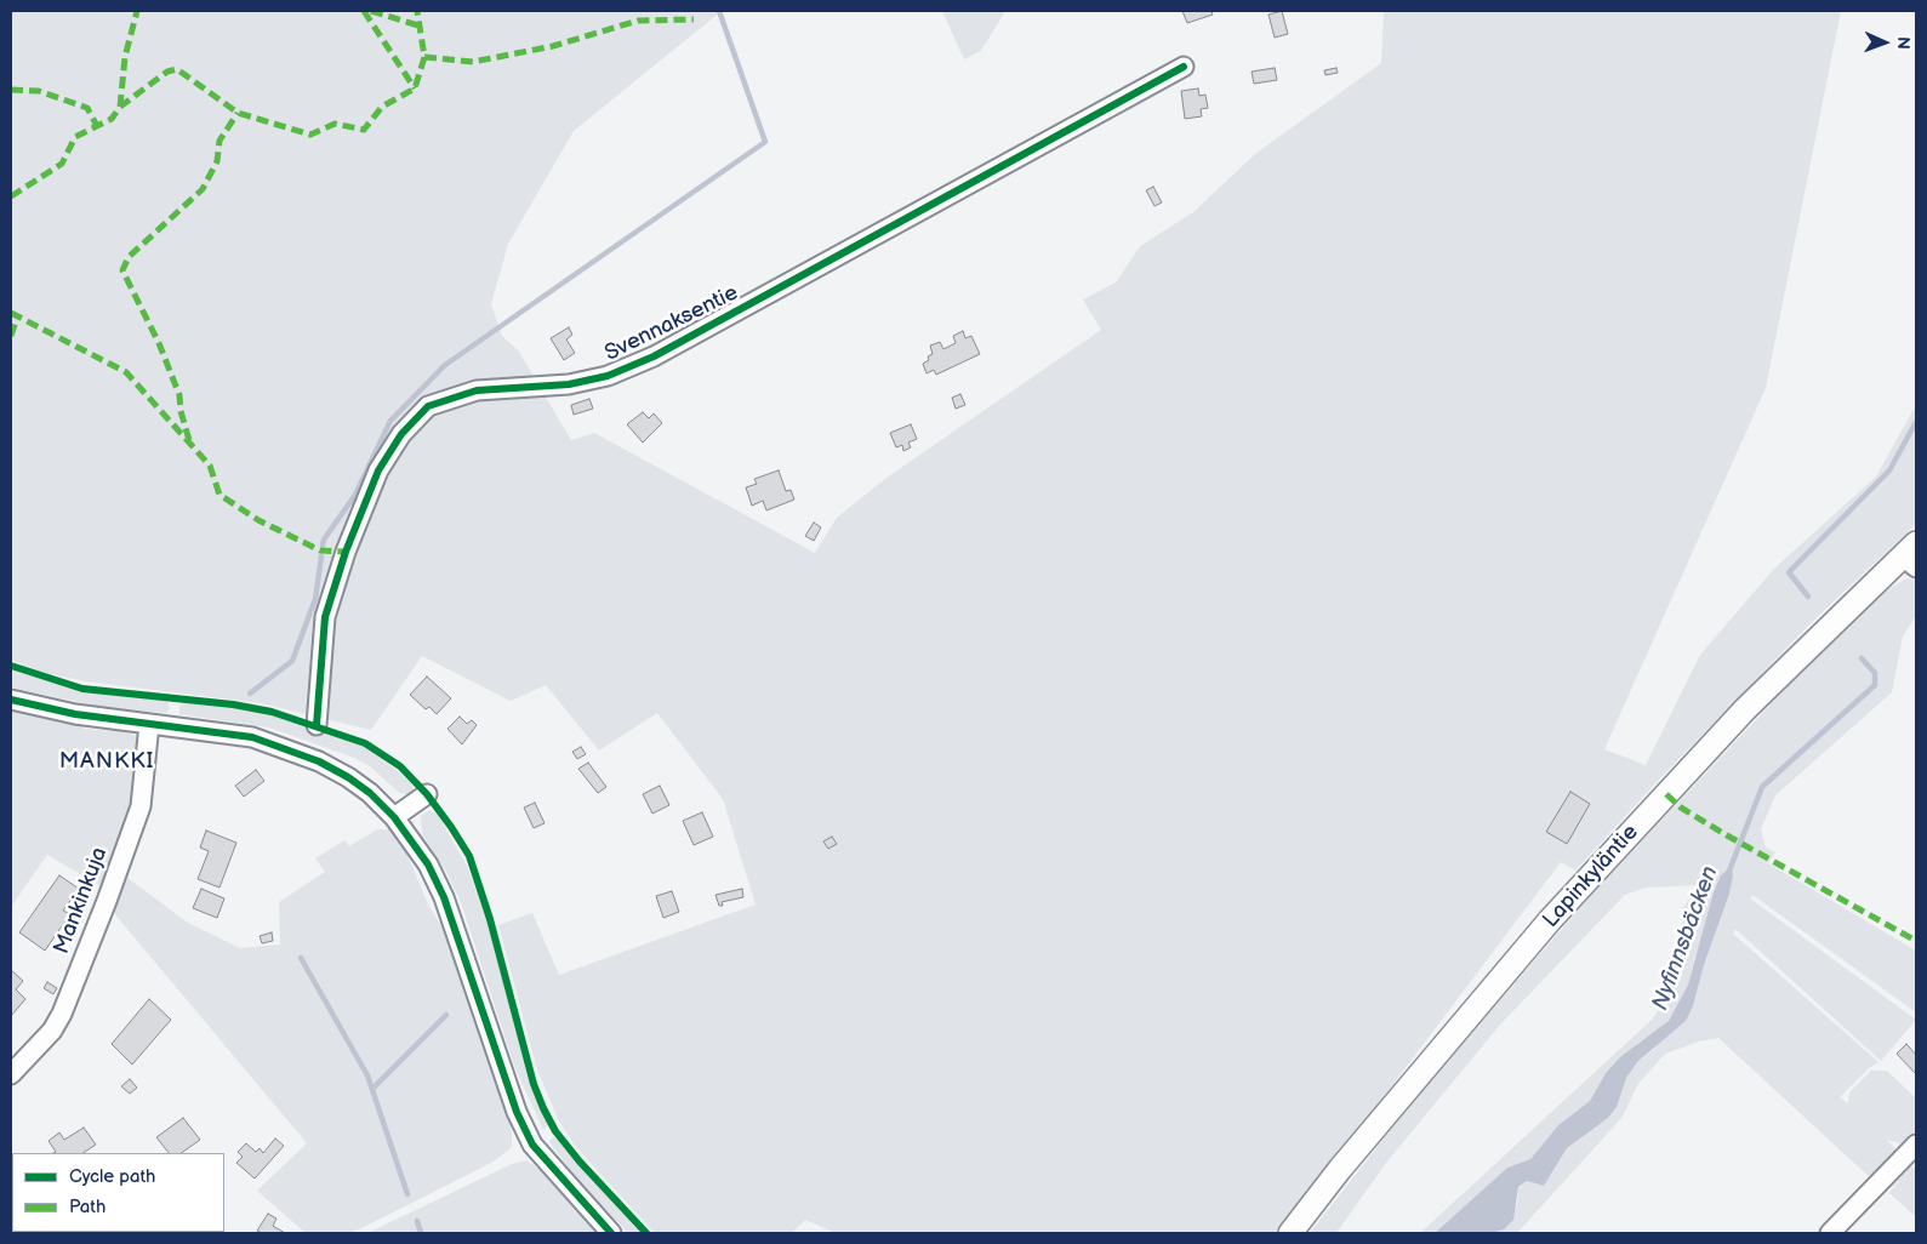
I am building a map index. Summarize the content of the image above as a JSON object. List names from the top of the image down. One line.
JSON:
{"streets":{"main road":["Lapinkyläntie"],"street":["Svennaksentie","Mankinkuja"]},"districts":["MANKKI"],"water":["Nyfinnsbäcken"],"legend":["Cycle path","Path"],"north":"right"}
